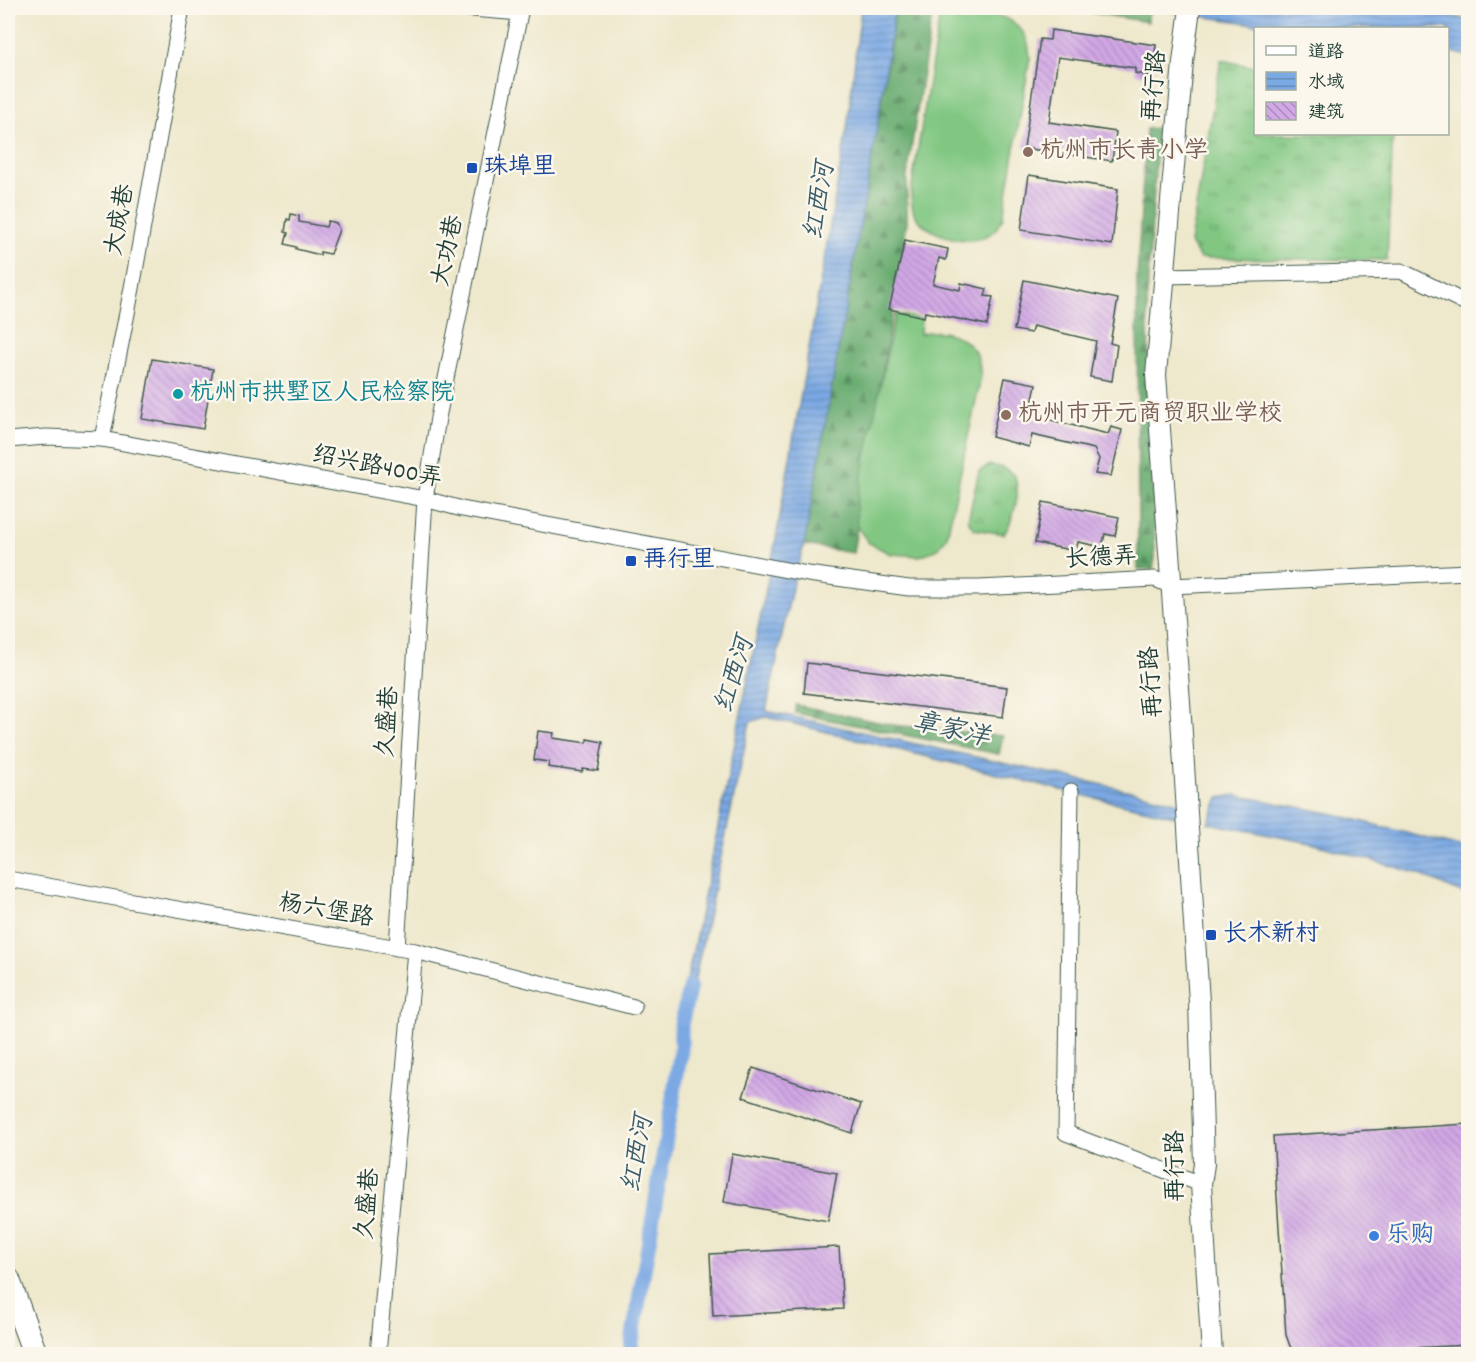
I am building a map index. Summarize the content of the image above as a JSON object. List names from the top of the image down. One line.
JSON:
{"streets":{"street":["再行路","大成巷","大功巷","绍兴路400弄","长德弄","久盛巷","杨六堡路"]},"crossings":[["再行路","长德弄"],["大成巷","绍兴路400弄"],["大功巷","绍兴路400弄"],["大功巷","久盛巷"],["绍兴路400弄","长德弄"],["绍兴路400弄","久盛巷"],["久盛巷","杨六堡路"]],"water":["红西河","章家洋"],"places":{"other":["杭州市长青小学","杭州市拱墅区人民检察院","杭州市开元商贸职业学校","乐购"],"transit":["珠埠里","再行里","长木新村"]},"legend":["道路","水域","建筑"]}
